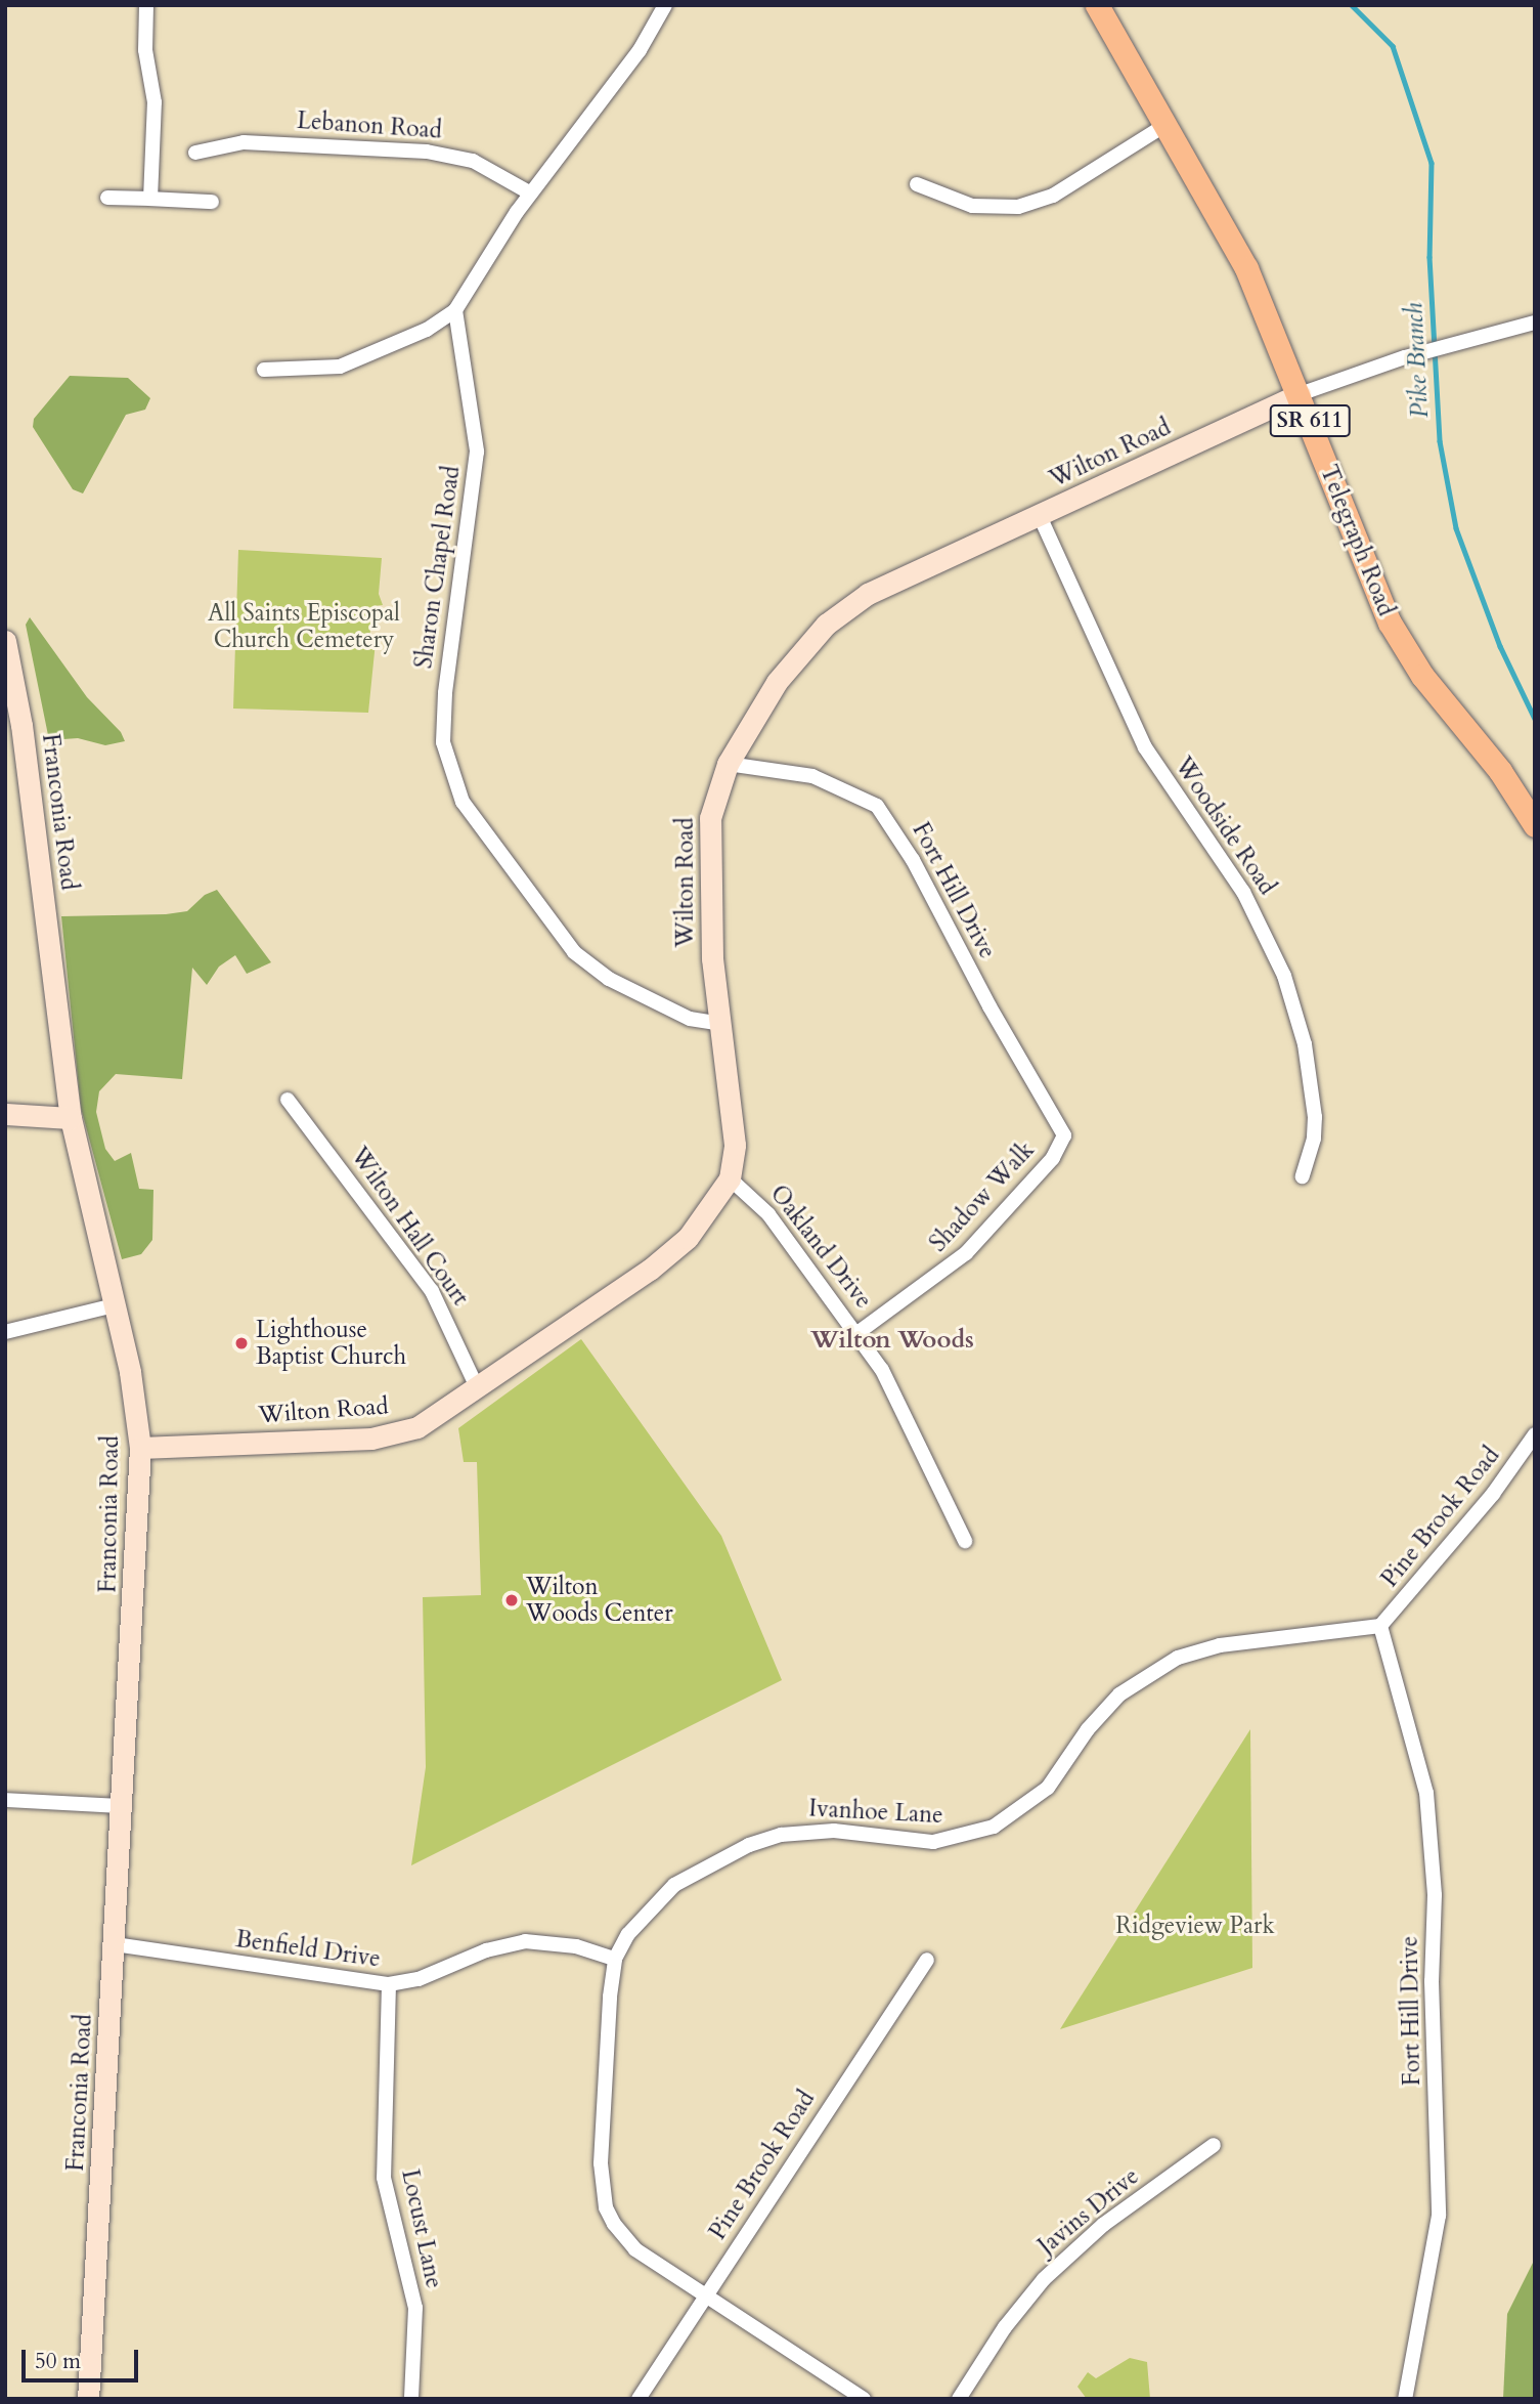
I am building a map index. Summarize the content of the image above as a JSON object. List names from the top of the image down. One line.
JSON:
{"streets":{"main road":["SR 611","Telegraph Road"],"street":["Lebanon Road","Wilton Road","Sharon Chapel Road","Franconia Road","Woodside Road","Fort Hill Drive","Shadow Walk","Wilton Hall Court","Oakland Drive","Pine Brook Road","Ivanhoe Lane","Benfield Drive","Javins Drive","Locust Lane"]},"crossings":[["Wilton Road","Telegraph Road"],["Wilton Road","Sharon Chapel Road"],["Wilton Road","Franconia Road"],["Wilton Road","Woodside Road"],["Wilton Road","Fort Hill Drive"],["Wilton Road","Wilton Hall Court"],["Wilton Road","Oakland Drive"],["Franconia Road","Benfield Drive"],["Fort Hill Drive","Shadow Walk"],["Fort Hill Drive","Pine Brook Road"],["Fort Hill Drive","Ivanhoe Lane"],["Shadow Walk","Oakland Drive"],["Pine Brook Road","Ivanhoe Lane"],["Ivanhoe Lane","Benfield Drive"],["Benfield Drive","Locust Lane"]],"districts":["Wilton Woods"],"water":["Pike Branch"],"parks":["All Saints Episcopal Church Cemetery","Ridgeview Park"],"places":["Lighthouse Baptist Church","Wilton Woods Center"],"scale_bar":"50 m"}
